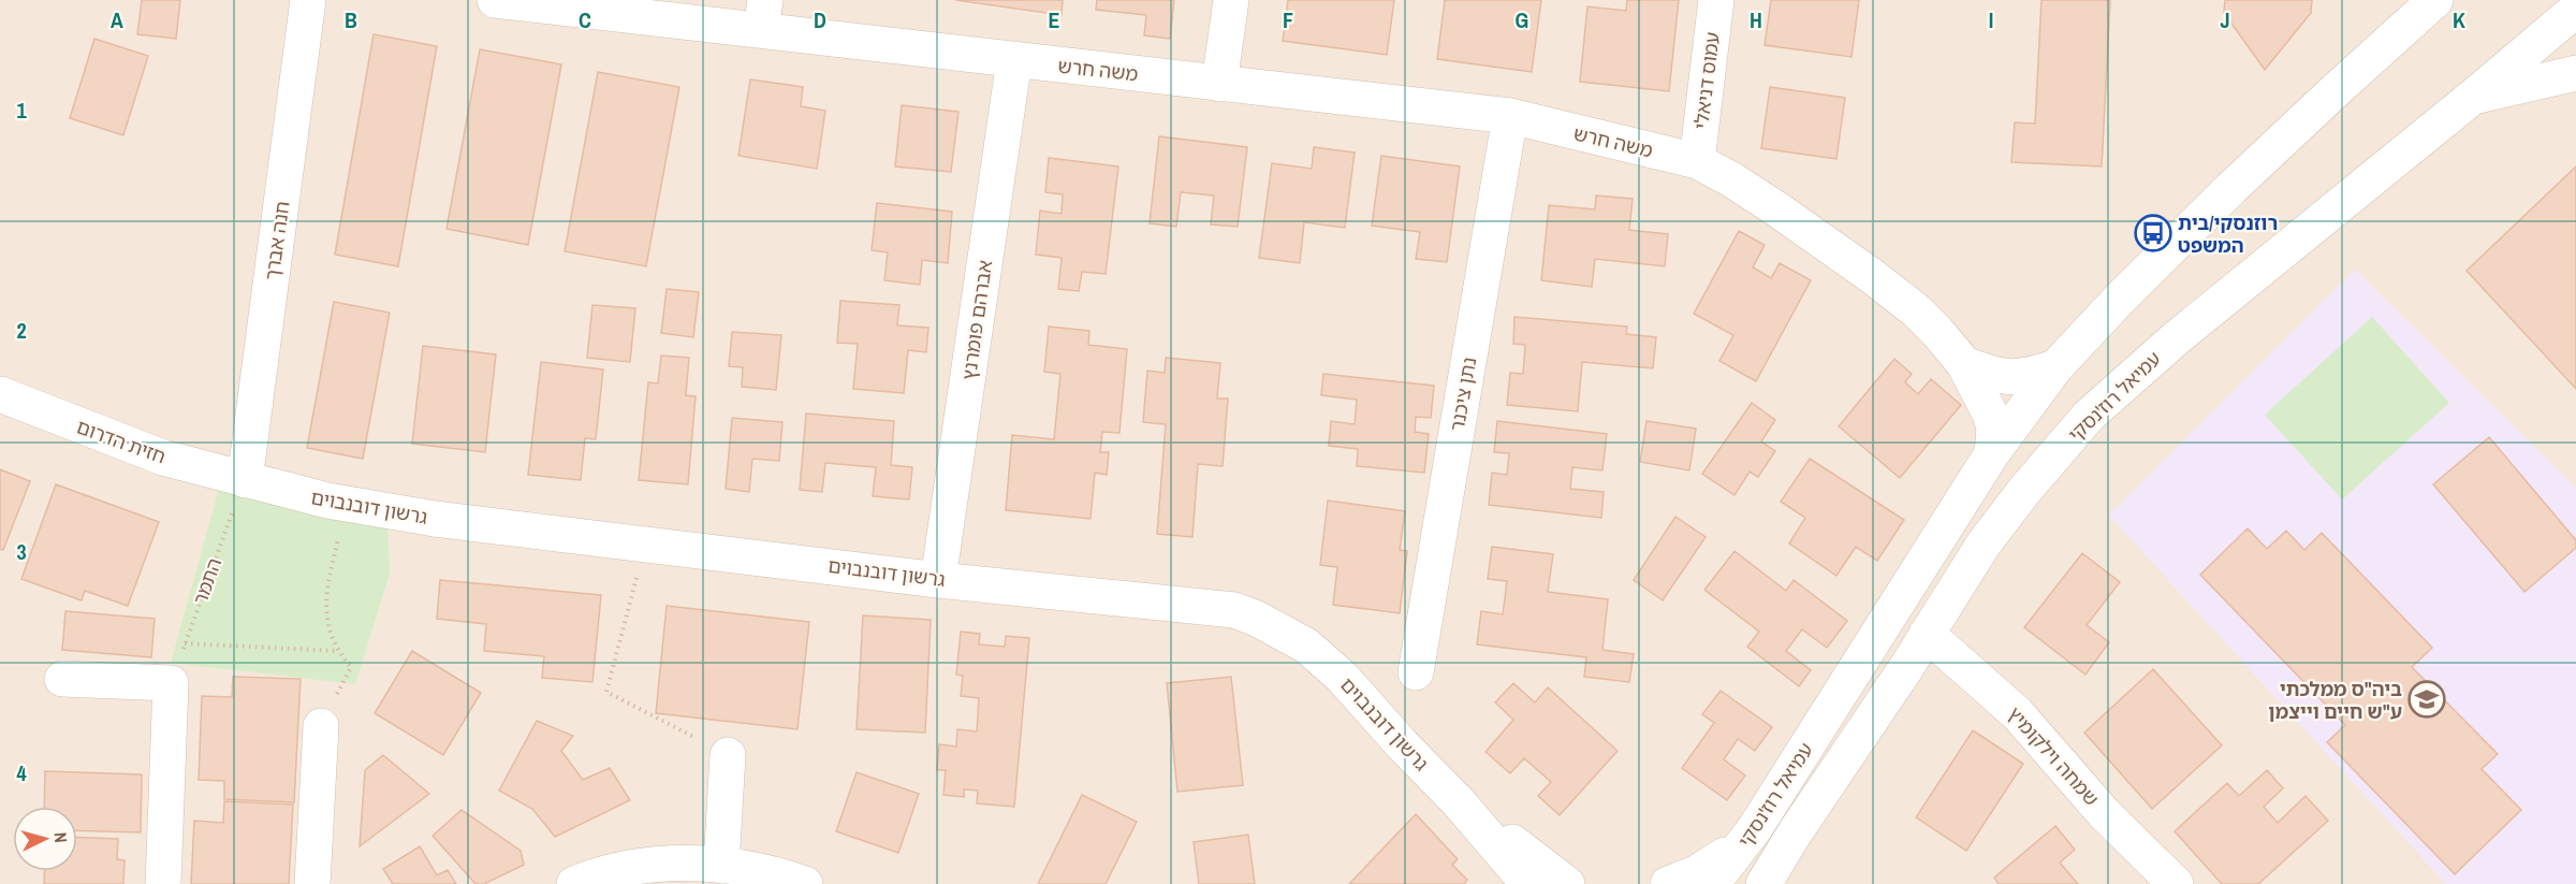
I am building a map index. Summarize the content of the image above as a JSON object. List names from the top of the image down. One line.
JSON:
{"streets":{"street":["משה חרש","עמוס דניאלי","חנה אברך","אברהם פומרנץ","נתן ציכנר","עמיאל רוז'נסקי","חזית הדרום","גרשון דובנבוים","שמחה וילקומיץ"],"path":["התמר"]},"crossings":[["משה חרש","עמוס דניאלי"],["משה חרש","אברהם פומרנץ"],["משה חרש","נתן ציכנר"],["חנה אברך","חזית הדרום"],["חנה אברך","גרשון דובנבוים"],["חנה אברך","התמר"],["אברהם פומרנץ","גרשון דובנבוים"],["עמיאל רוז'נסקי","שמחה וילקומיץ"],["חזית הדרום","גרשון דובנבוים"],["חזית הדרום","התמר"],["גרשון דובנבוים","התמר"]],"places":{"bus stop":["רוזנסקי/בית המשפט"],"school or university":["ביה\"ס ממלכתי ע\"ש חיים וייצמן"]},"north":"right","grid":{"columns":["A","B","C","D","E","F","G","H","I","J","K"],"rows":["1","2","3","4"]}}
